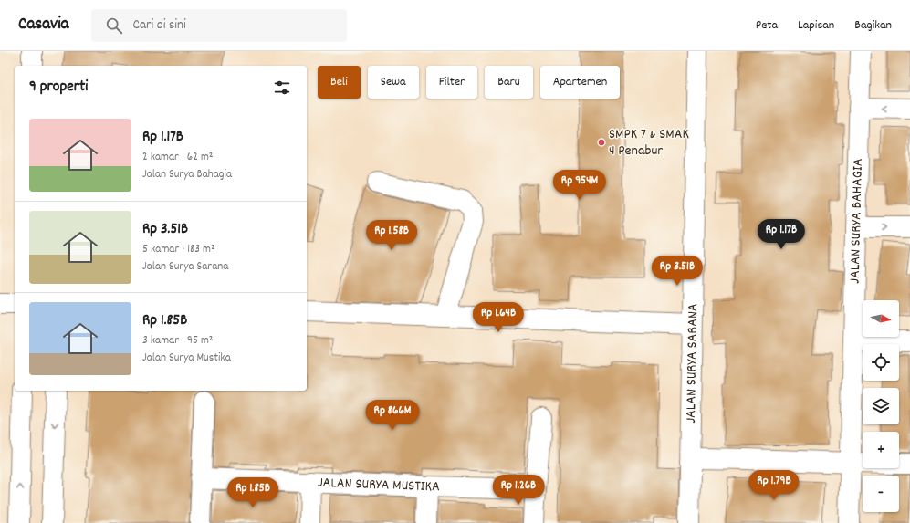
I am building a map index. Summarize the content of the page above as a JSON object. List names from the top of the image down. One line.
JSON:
{"streets":{"street":["JALAN SURYA BAHAGIA","JALAN SURYA SARANA","JALAN SURYA MUSTIKA"]},"places":["SMPK 7 & SMAK 4 Penabur"],"north":"right","page":{"header":"Casavia","search":"Cari di sini","nav":["Peta","Lapisan","Bagikan"],"chip":["Beli","Sewa","Filter","Baru","Apartemen"],"heading":"9 properti","list":[{"name":"Rp 1.17B","note":"2 kamar · 62 m² · Jalan Surya Bahagia"},{"name":"Rp 3.51B","note":"5 kamar · 183 m² · Jalan Surya Sarana"},{"name":"Rp 1.85B","note":"3 kamar · 95 m² · Jalan Surya Mustika"}],"price":["Rp 954M","Rp 1.17B","Rp 1.58B","Rp 3.51B","Rp 1.64B","Rp 866M","Rp 1.79B","Rp 1.26B","Rp 1.85B"],"map_buttons":["+","−"]}}
